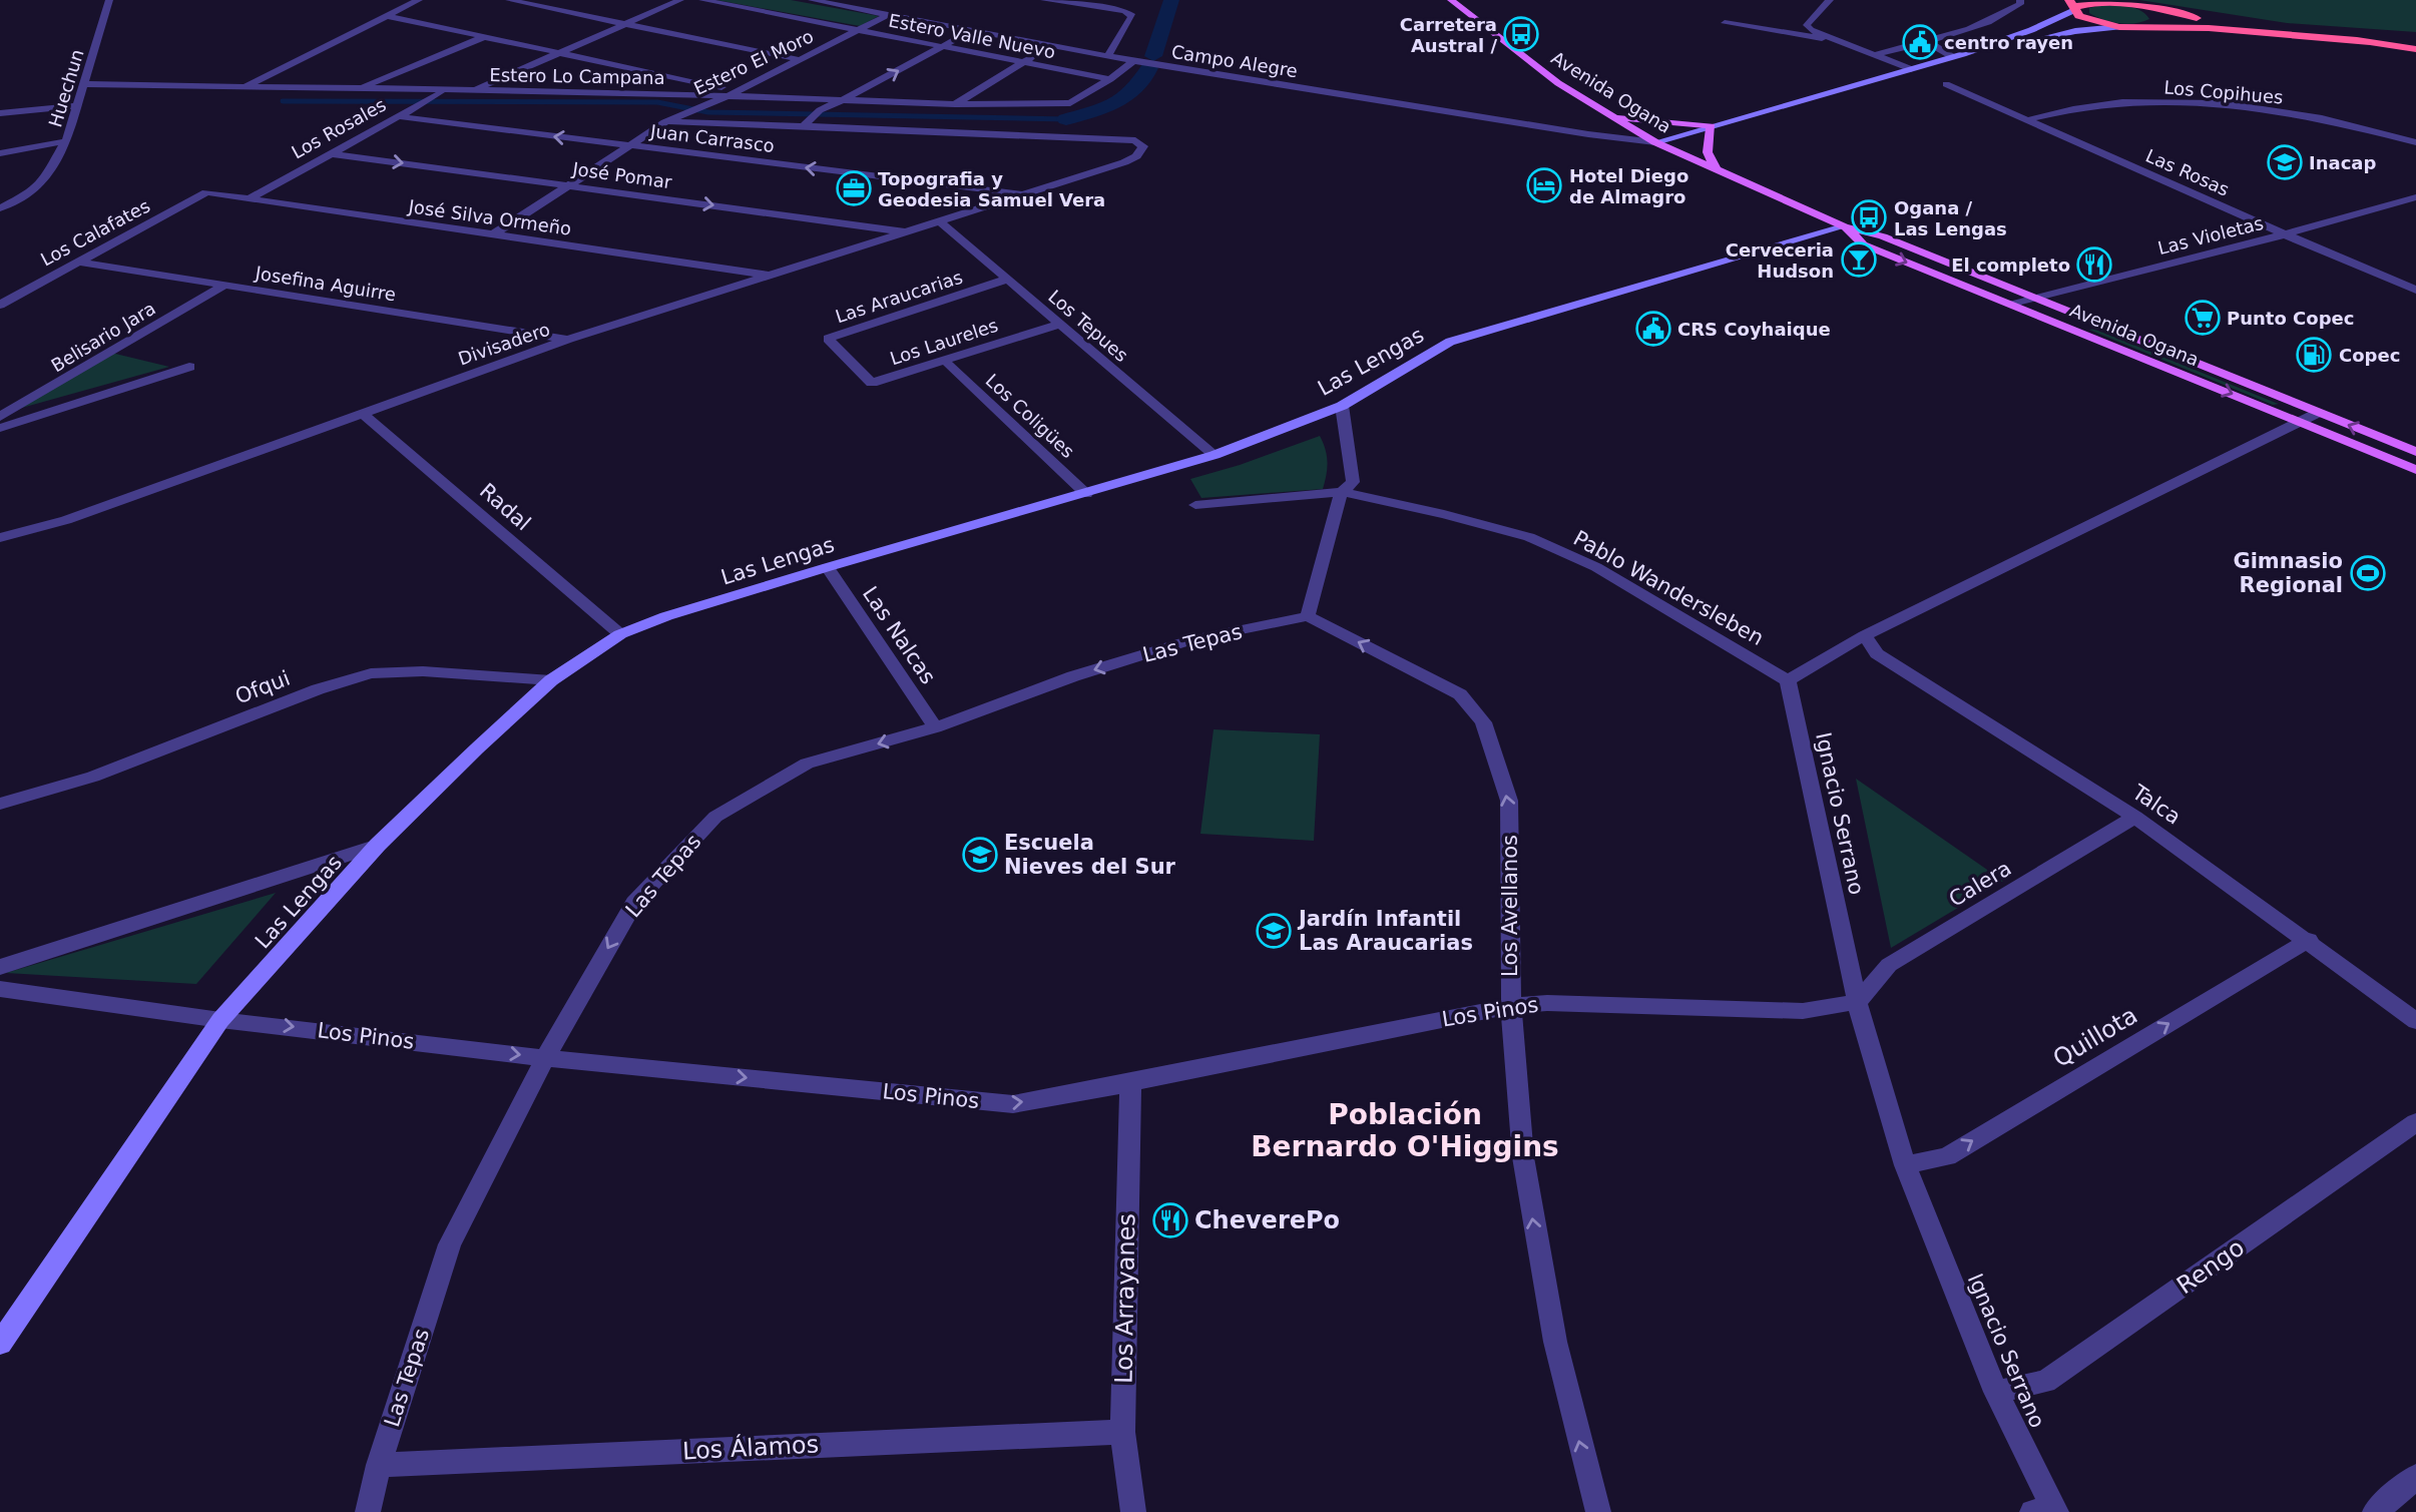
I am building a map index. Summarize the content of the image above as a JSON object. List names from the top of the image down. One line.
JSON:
{"streets":{"main road":["Avenida Ogana"],"street":["Estero Valle Nuevo","Campo Alegre","Estero El Moro","Estero Lo Campana","Huechun","Los Copihues","Los Rosales","Juan Carrasco","Las Rosas","José Pomar","José Silva Ormeño","Los Calafates","Las Violetas","Josefina Aguirre","Las Araucarias","Los Tepues","Belisario Jara","Los Laureles","Divisadero","Las Lengas","Los Coligües","Radal","Pablo Wandersleben","Las Nalcas","Las Tepas","Ofqui","Talca","Ignacio Serrano","Calera","Los Avellanos","Los Pinos","Quillota","Rengo","Los Arrayanes","Los Álamos"]},"crossings":[["Estero Valle Nuevo","Estero El Moro"],["Estero Valle Nuevo","Estero Lo Campana"],["Campo Alegre","Estero El Moro"],["Campo Alegre","Avenida Ogana"],["Estero El Moro","Estero Lo Campana"],["Estero El Moro","Juan Carrasco"],["Estero El Moro","José Pomar"],["Estero El Moro","José Silva Ormeño"],["Estero Lo Campana","Huechun"],["Estero Lo Campana","Los Rosales"],["Avenida Ogana","Las Violetas"],["Avenida Ogana","Las Lengas"],["Los Copihues","Las Rosas"],["Los Rosales","Juan Carrasco"],["Los Rosales","José Pomar"],["Los Rosales","José Silva Ormeño"],["Juan Carrasco","Divisadero"],["Las Rosas","Las Violetas"],["José Pomar","Divisadero"],["José Silva Ormeño","Los Calafates"],["José Silva Ormeño","Divisadero"],["Los Calafates","Josefina Aguirre"],["Josefina Aguirre","Belisario Jara"],["Josefina Aguirre","Divisadero"],["Las Araucarias","Los Tepues"],["Las Araucarias","Los Laureles"],["Los Tepues","Los Laureles"],["Los Tepues","Divisadero"],["Los Tepues","Las Lengas"],["Divisadero","Radal"],["Las Lengas","Los Coligües"],["Las Lengas","Radal"],["Las Lengas","Las Nalcas"],["Las Lengas","Ofqui"],["Las Lengas","Los Pinos"],["Pablo Wandersleben","Ignacio Serrano"],["Las Nalcas","Las Tepas"],["Las Tepas","Los Avellanos"],["Las Tepas","Los Pinos"],["Las Tepas","Los Álamos"],["Talca","Calera"],["Talca","Quillota"],["Ignacio Serrano","Calera"],["Ignacio Serrano","Los Pinos"],["Ignacio Serrano","Quillota"],["Ignacio Serrano","Rengo"],["Calera","Los Pinos"],["Los Avellanos","Los Pinos"],["Los Pinos","Los Arrayanes"],["Los Arrayanes","Los Álamos"]],"one_way":["Las Tepas","Los Avellanos","Los Pinos","Quillota"],"districts":["Población Bernardo O'Higgins"],"places":{"bus stop":["Carretera Austral /","Ogana / Las Lengas"],"public building":["centro rayen","CRS Coyhaique"],"school or university":["Inacap","Escuela Nieves del Sur","Jardín Infantil Las Araucarias"],"hotel":["Hotel Diego de Almagro"],"office":["Topografia y Geodesia Samuel Vera"],"bar":["Cerveceria Hudson"],"restaurant":["El completo","CheverePo"],"supermarket":["Punto Copec"],"fuel station":["Copec"],"sports":["Gimnasio Regional"]}}
